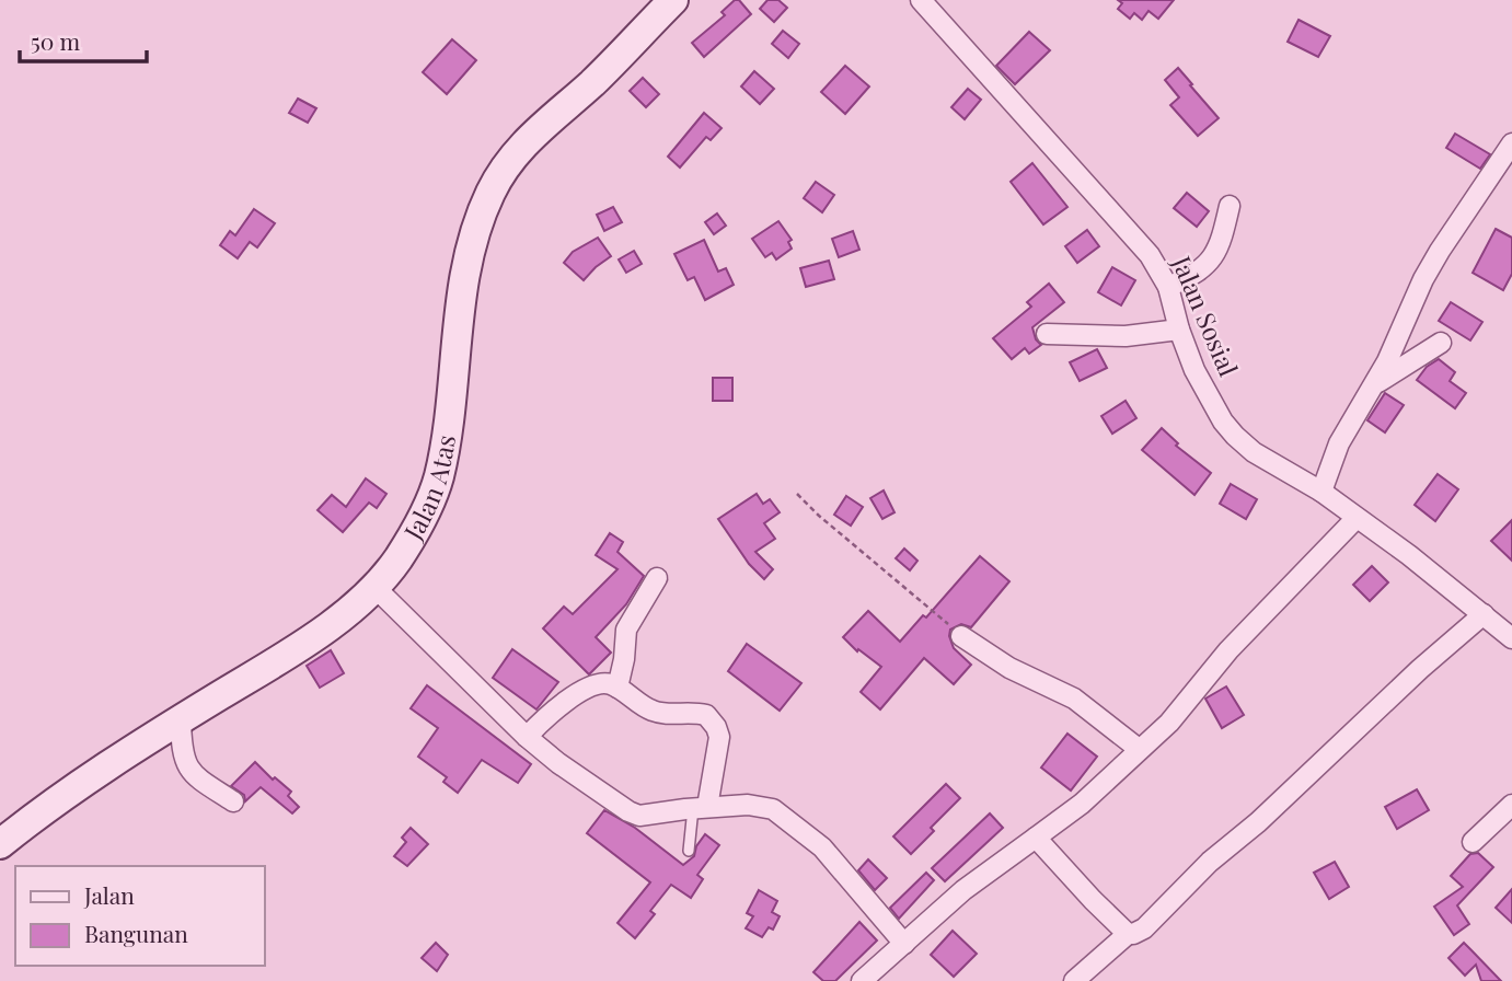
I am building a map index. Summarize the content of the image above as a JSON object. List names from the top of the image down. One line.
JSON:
{"streets":{"street":["Jalan Sosial","Jalan Atas"]},"legend":["Jalan","Bangunan"],"scale_bar":"50 m"}
